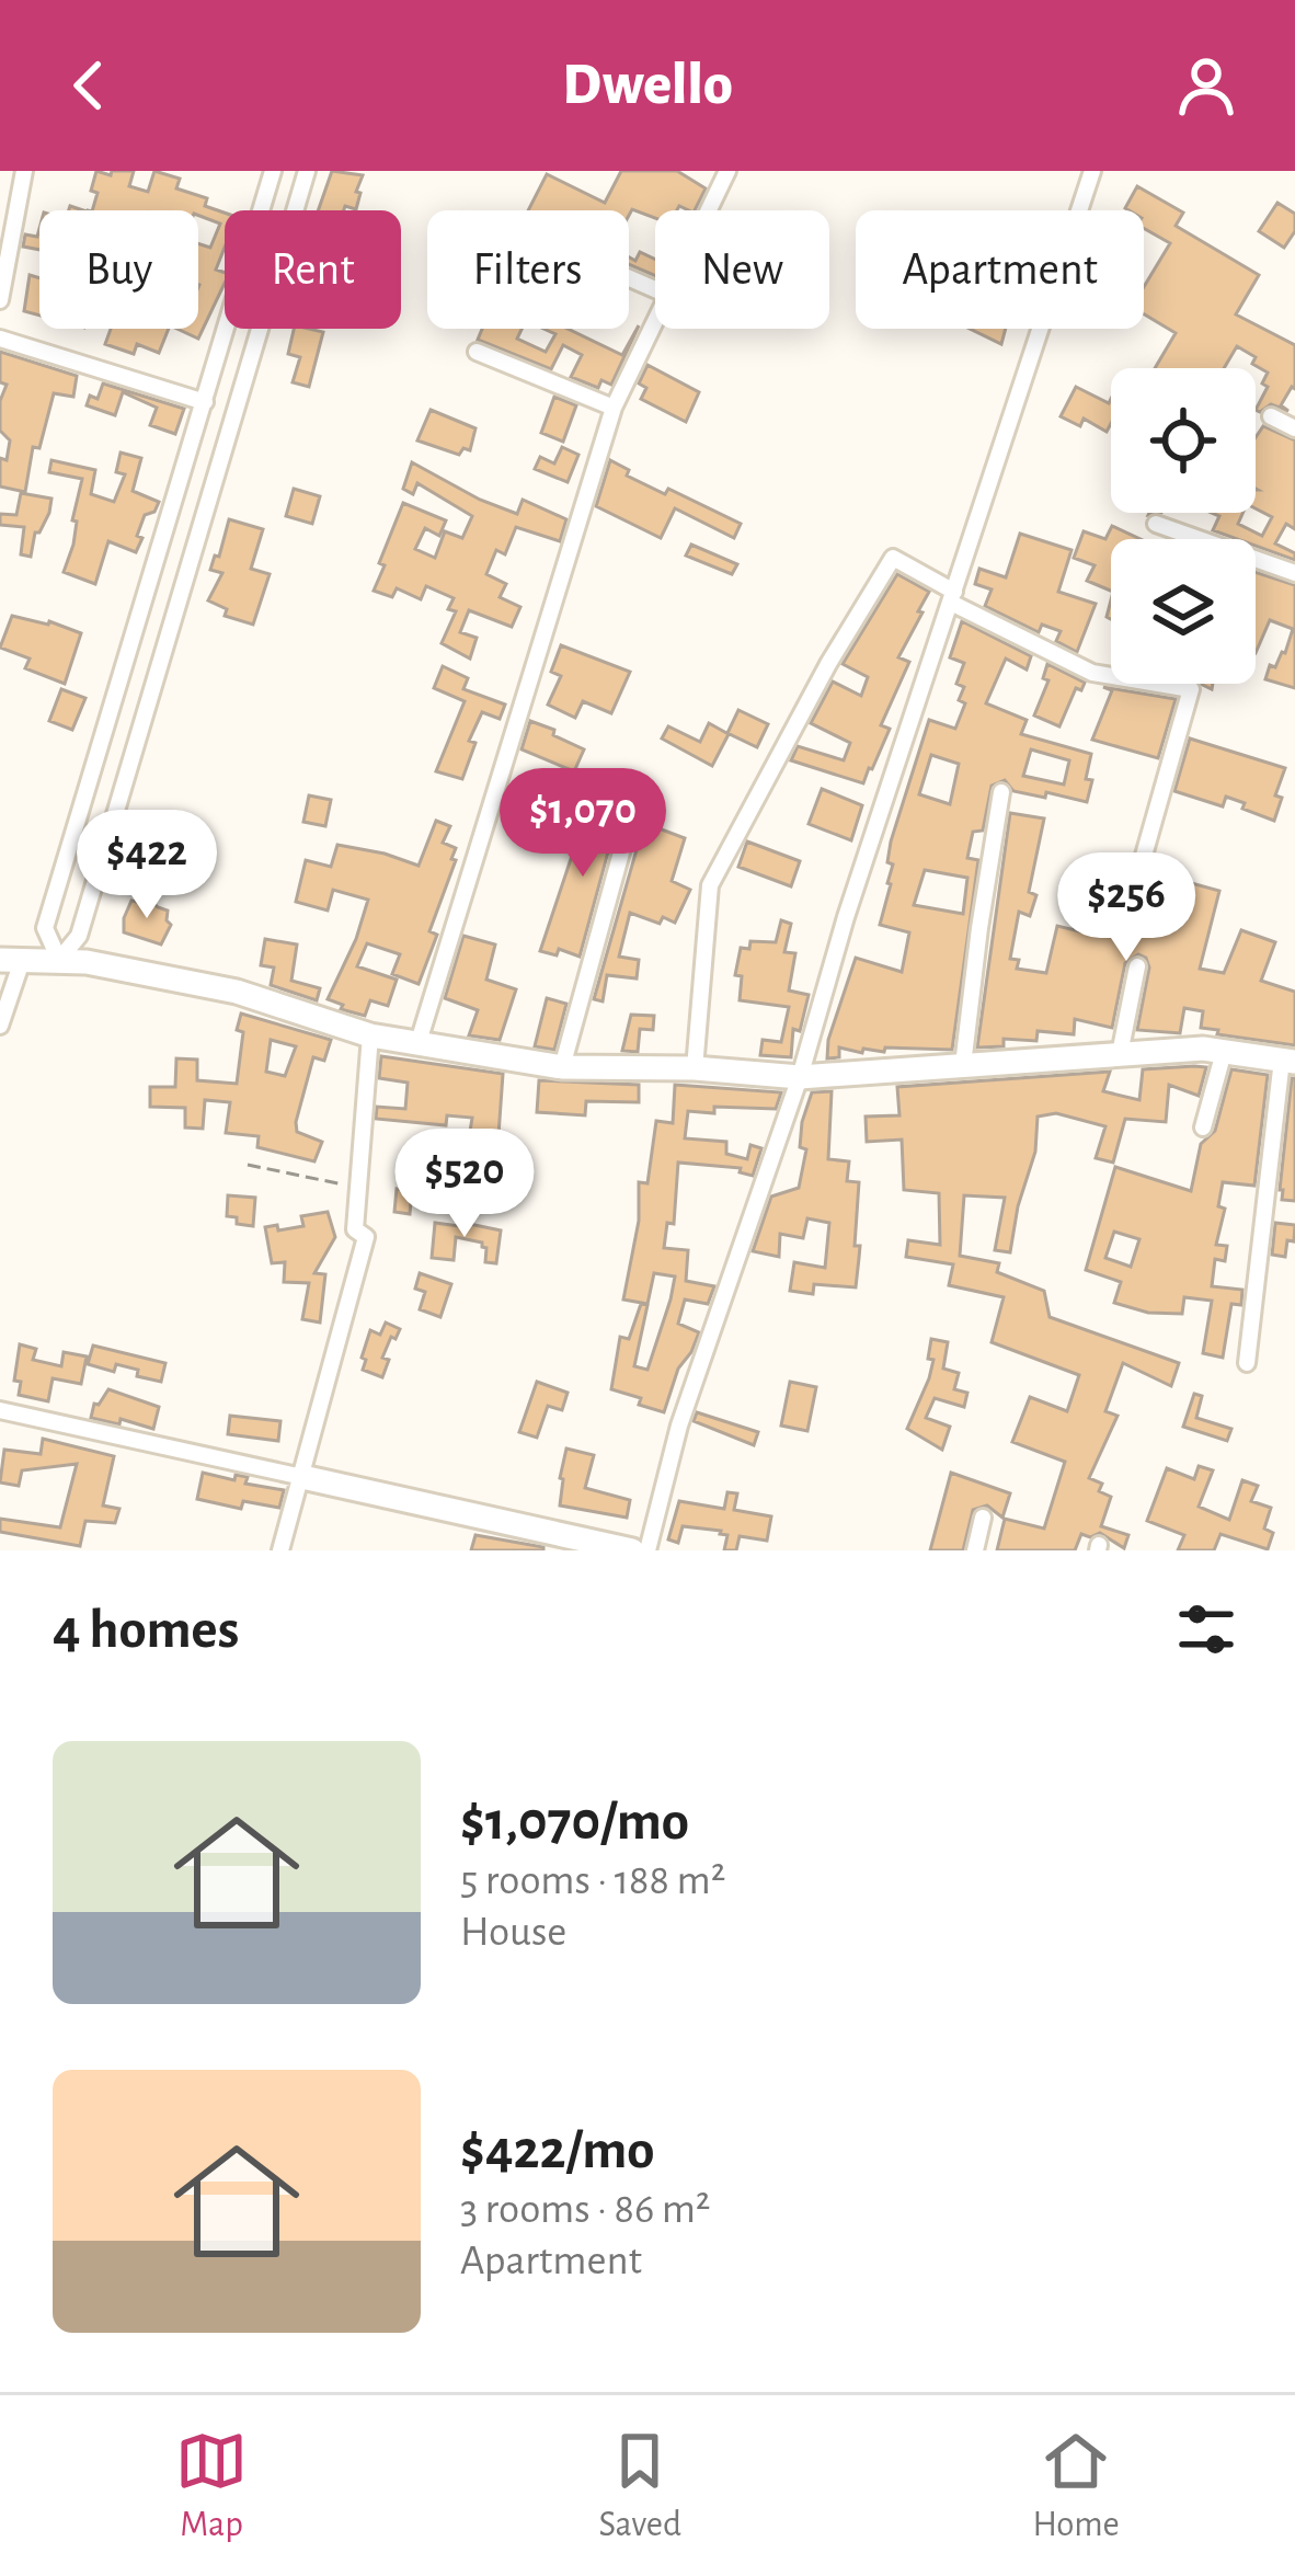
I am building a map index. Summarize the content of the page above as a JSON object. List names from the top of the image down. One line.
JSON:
{"page":{"header":"Dwello","chip":["Buy","Rent","Filters","New","Apartment"],"price":["$1,070","$422","$256","$520"],"heading":"4 homes","list":[{"name":"$1,070/mo","note":"5 rooms · 188 m² · House"},{"name":"$422/mo","note":"3 rooms · 86 m² · Apartment"}],"tabs":["Map","Saved","Home"]}}
